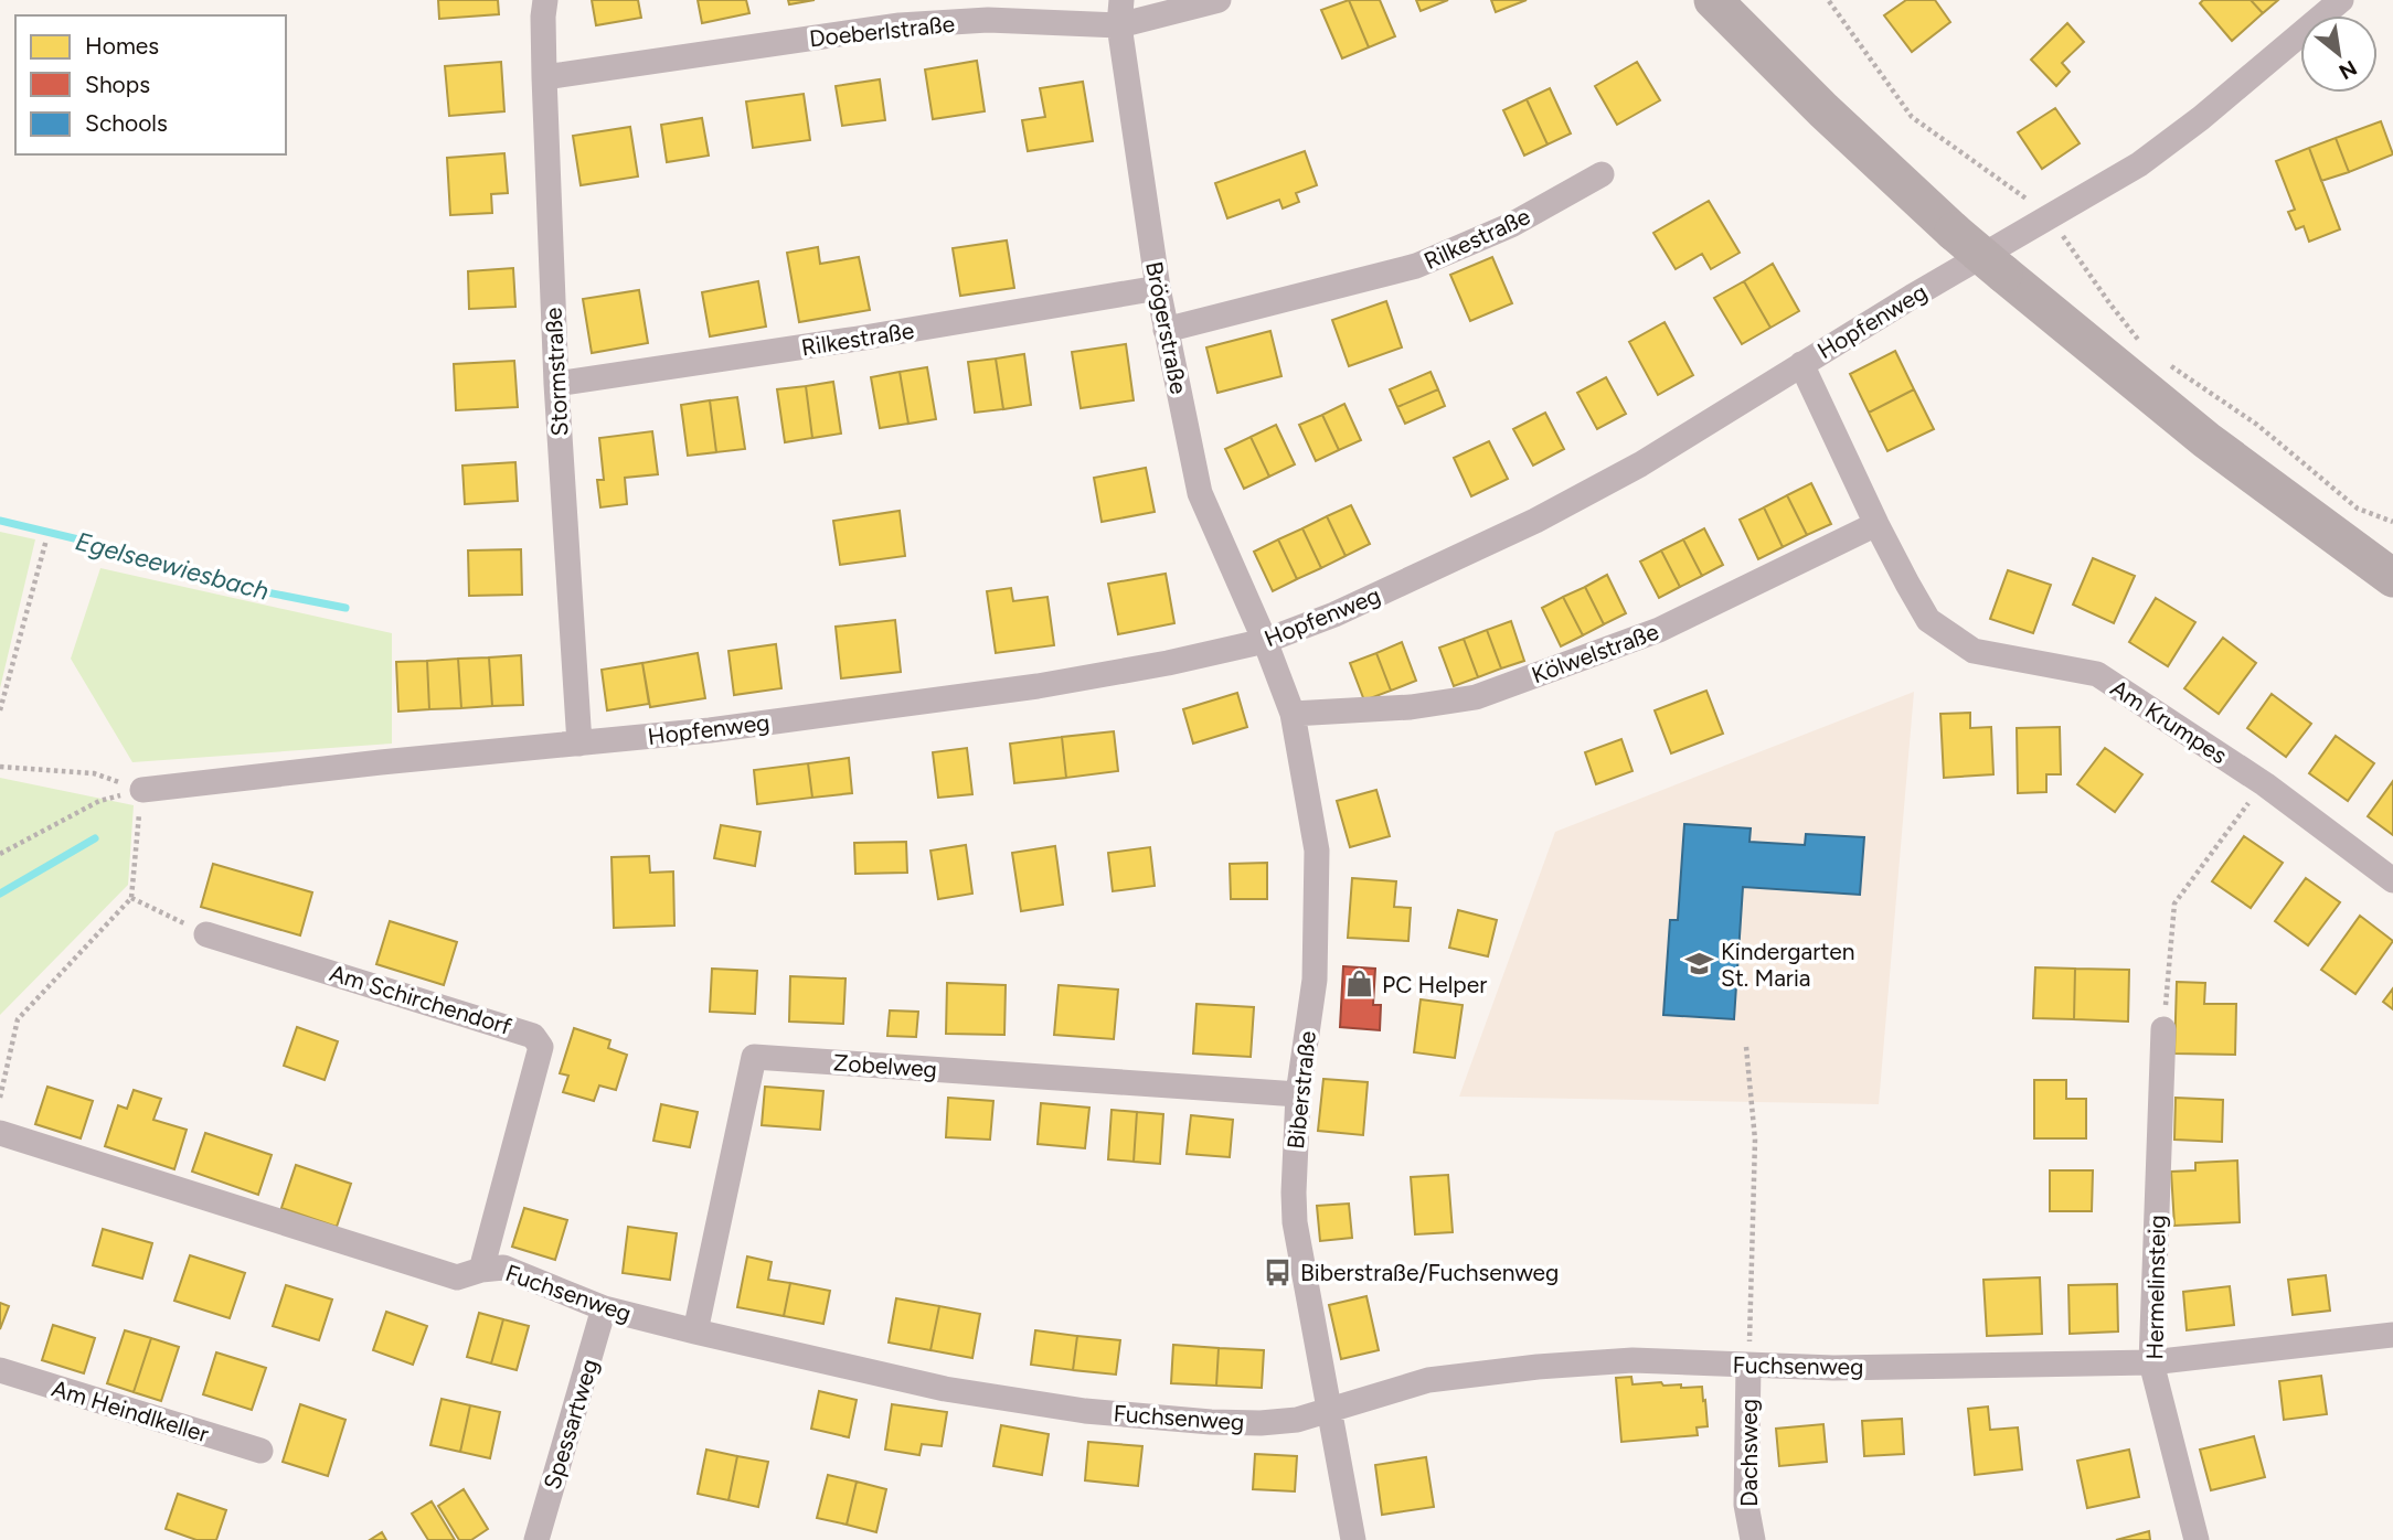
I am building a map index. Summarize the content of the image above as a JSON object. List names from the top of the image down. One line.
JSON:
{"streets":{"street":["Doeberlstraße","Rilkestraße","Hopfenweg","Brögerstraße","Stormstraße","Kölwelstraße","Am Krumpes","Am Schirchendorf","Zobelweg","Biberstraße","Hermelinsteig","Fuchsenweg","Am Heindlkeller","Spessartweg","Dachsweg"]},"crossings":[["Doeberlstraße","Brögerstraße"],["Doeberlstraße","Stormstraße"],["Rilkestraße","Brögerstraße"],["Rilkestraße","Stormstraße"],["Hopfenweg","Brögerstraße"],["Hopfenweg","Stormstraße"],["Hopfenweg","Am Krumpes"],["Hopfenweg","Biberstraße"],["Brögerstraße","Biberstraße"],["Kölwelstraße","Am Krumpes"],["Kölwelstraße","Biberstraße"],["Am Schirchendorf","Fuchsenweg"],["Zobelweg","Biberstraße"],["Zobelweg","Fuchsenweg"],["Biberstraße","Fuchsenweg"],["Hermelinsteig","Fuchsenweg"],["Fuchsenweg","Spessartweg"],["Fuchsenweg","Dachsweg"]],"water":["Egelseewiesbach"],"places":{"school or university":["Kindergarten St. Maria"],"shop":["PC Helper"],"bus stop":["Biberstraße/Fuchsenweg"]},"legend":["Homes","Shops","Schools"],"north":"bottom right"}
